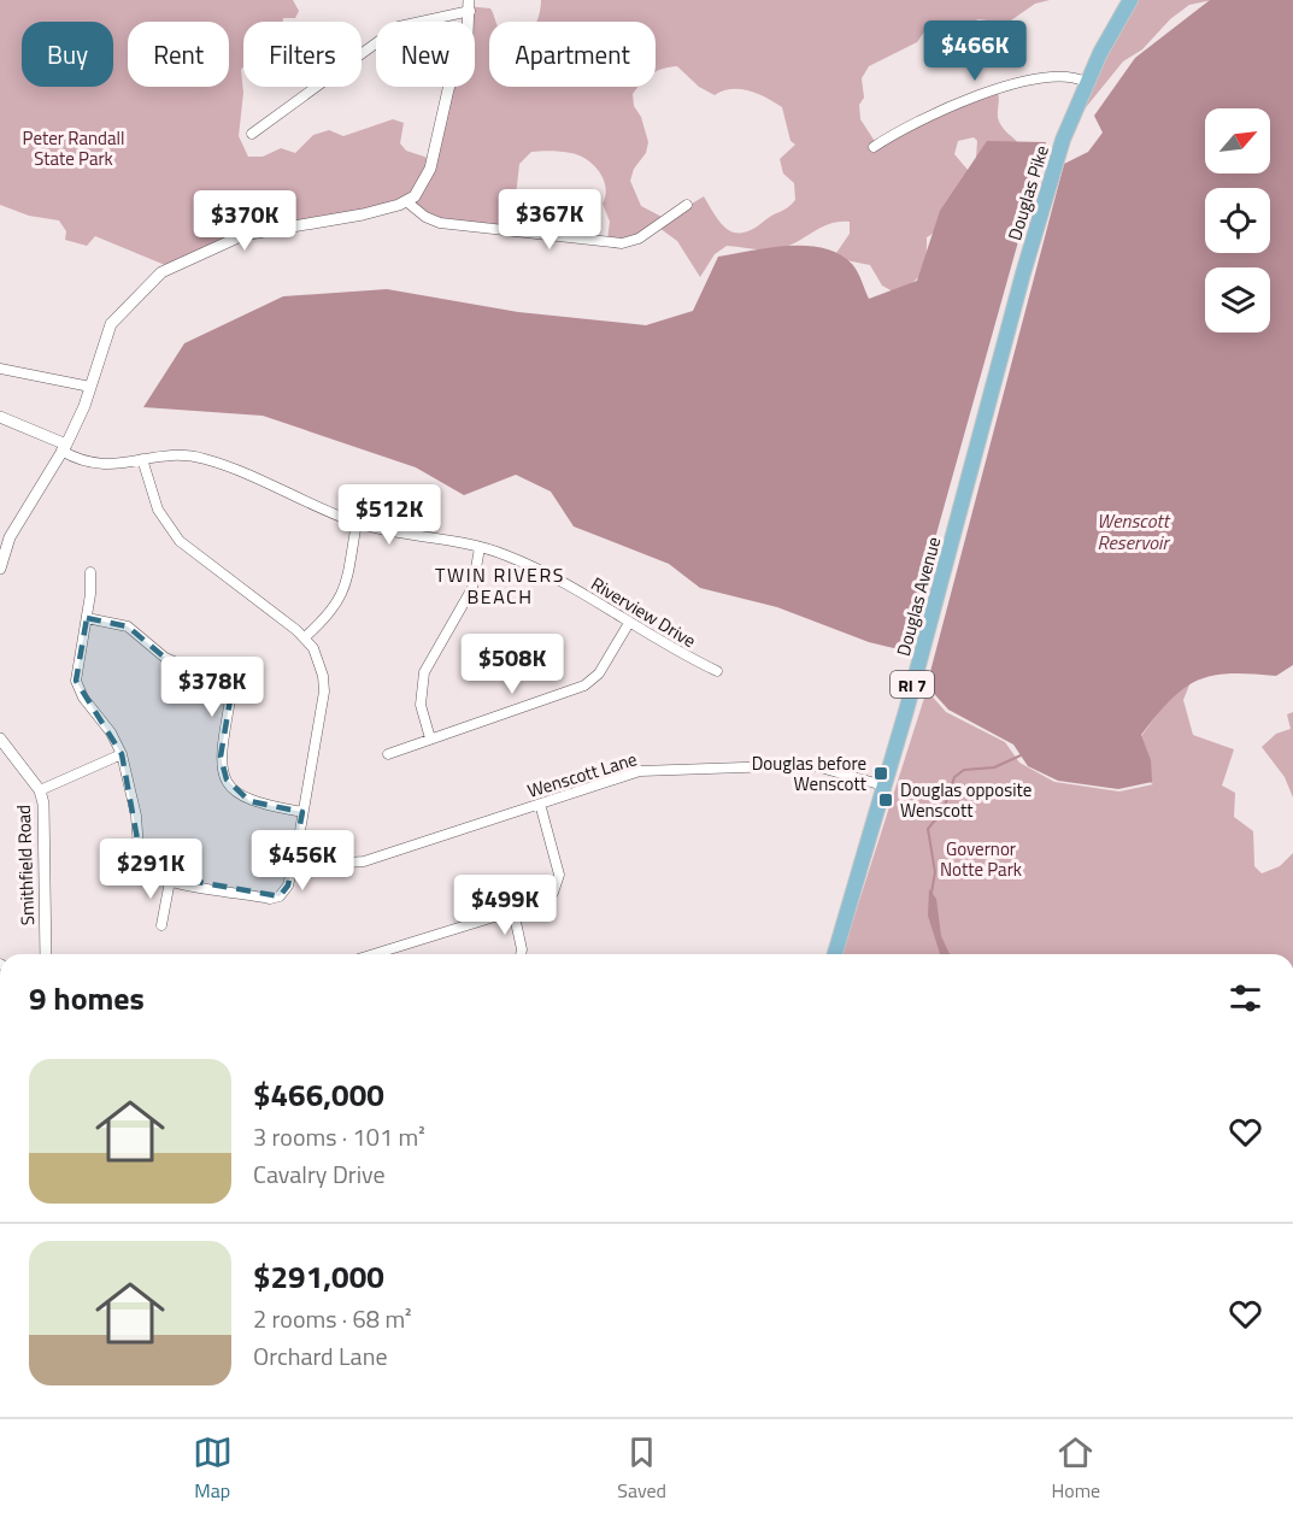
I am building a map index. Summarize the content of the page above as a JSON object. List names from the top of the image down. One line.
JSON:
{"streets":{"main road":["Douglas Pike","Douglas Avenue","RI 7"],"street":["Riverview Drive","Wenscott Lane","Smithfield Road"]},"crossings":[["Douglas Pike","Douglas Avenue"],["Douglas Avenue","Wenscott Lane"]],"districts":["TWIN RIVERS BEACH"],"water":["Wenscott Reservoir"],"parks":["Peter Randall State Park","Governor Notte Park"],"places":{"transit":["Douglas before Wenscott","Douglas opposite Wenscott"]},"north":"top right","page":{"price":["$466K","$367K","$370K","$512K","$508K","$378K","$456K","$291K","$499K"],"chip":["Buy","Rent","Filters","New","Apartment"],"heading":"9 homes","list":[{"name":"$466,000","note":"3 rooms · 101 m² · Cavalry Drive"},{"name":"$291,000","note":"2 rooms · 68 m² · Orchard Lane"}],"tabs":["Map","Saved","Home"]}}
